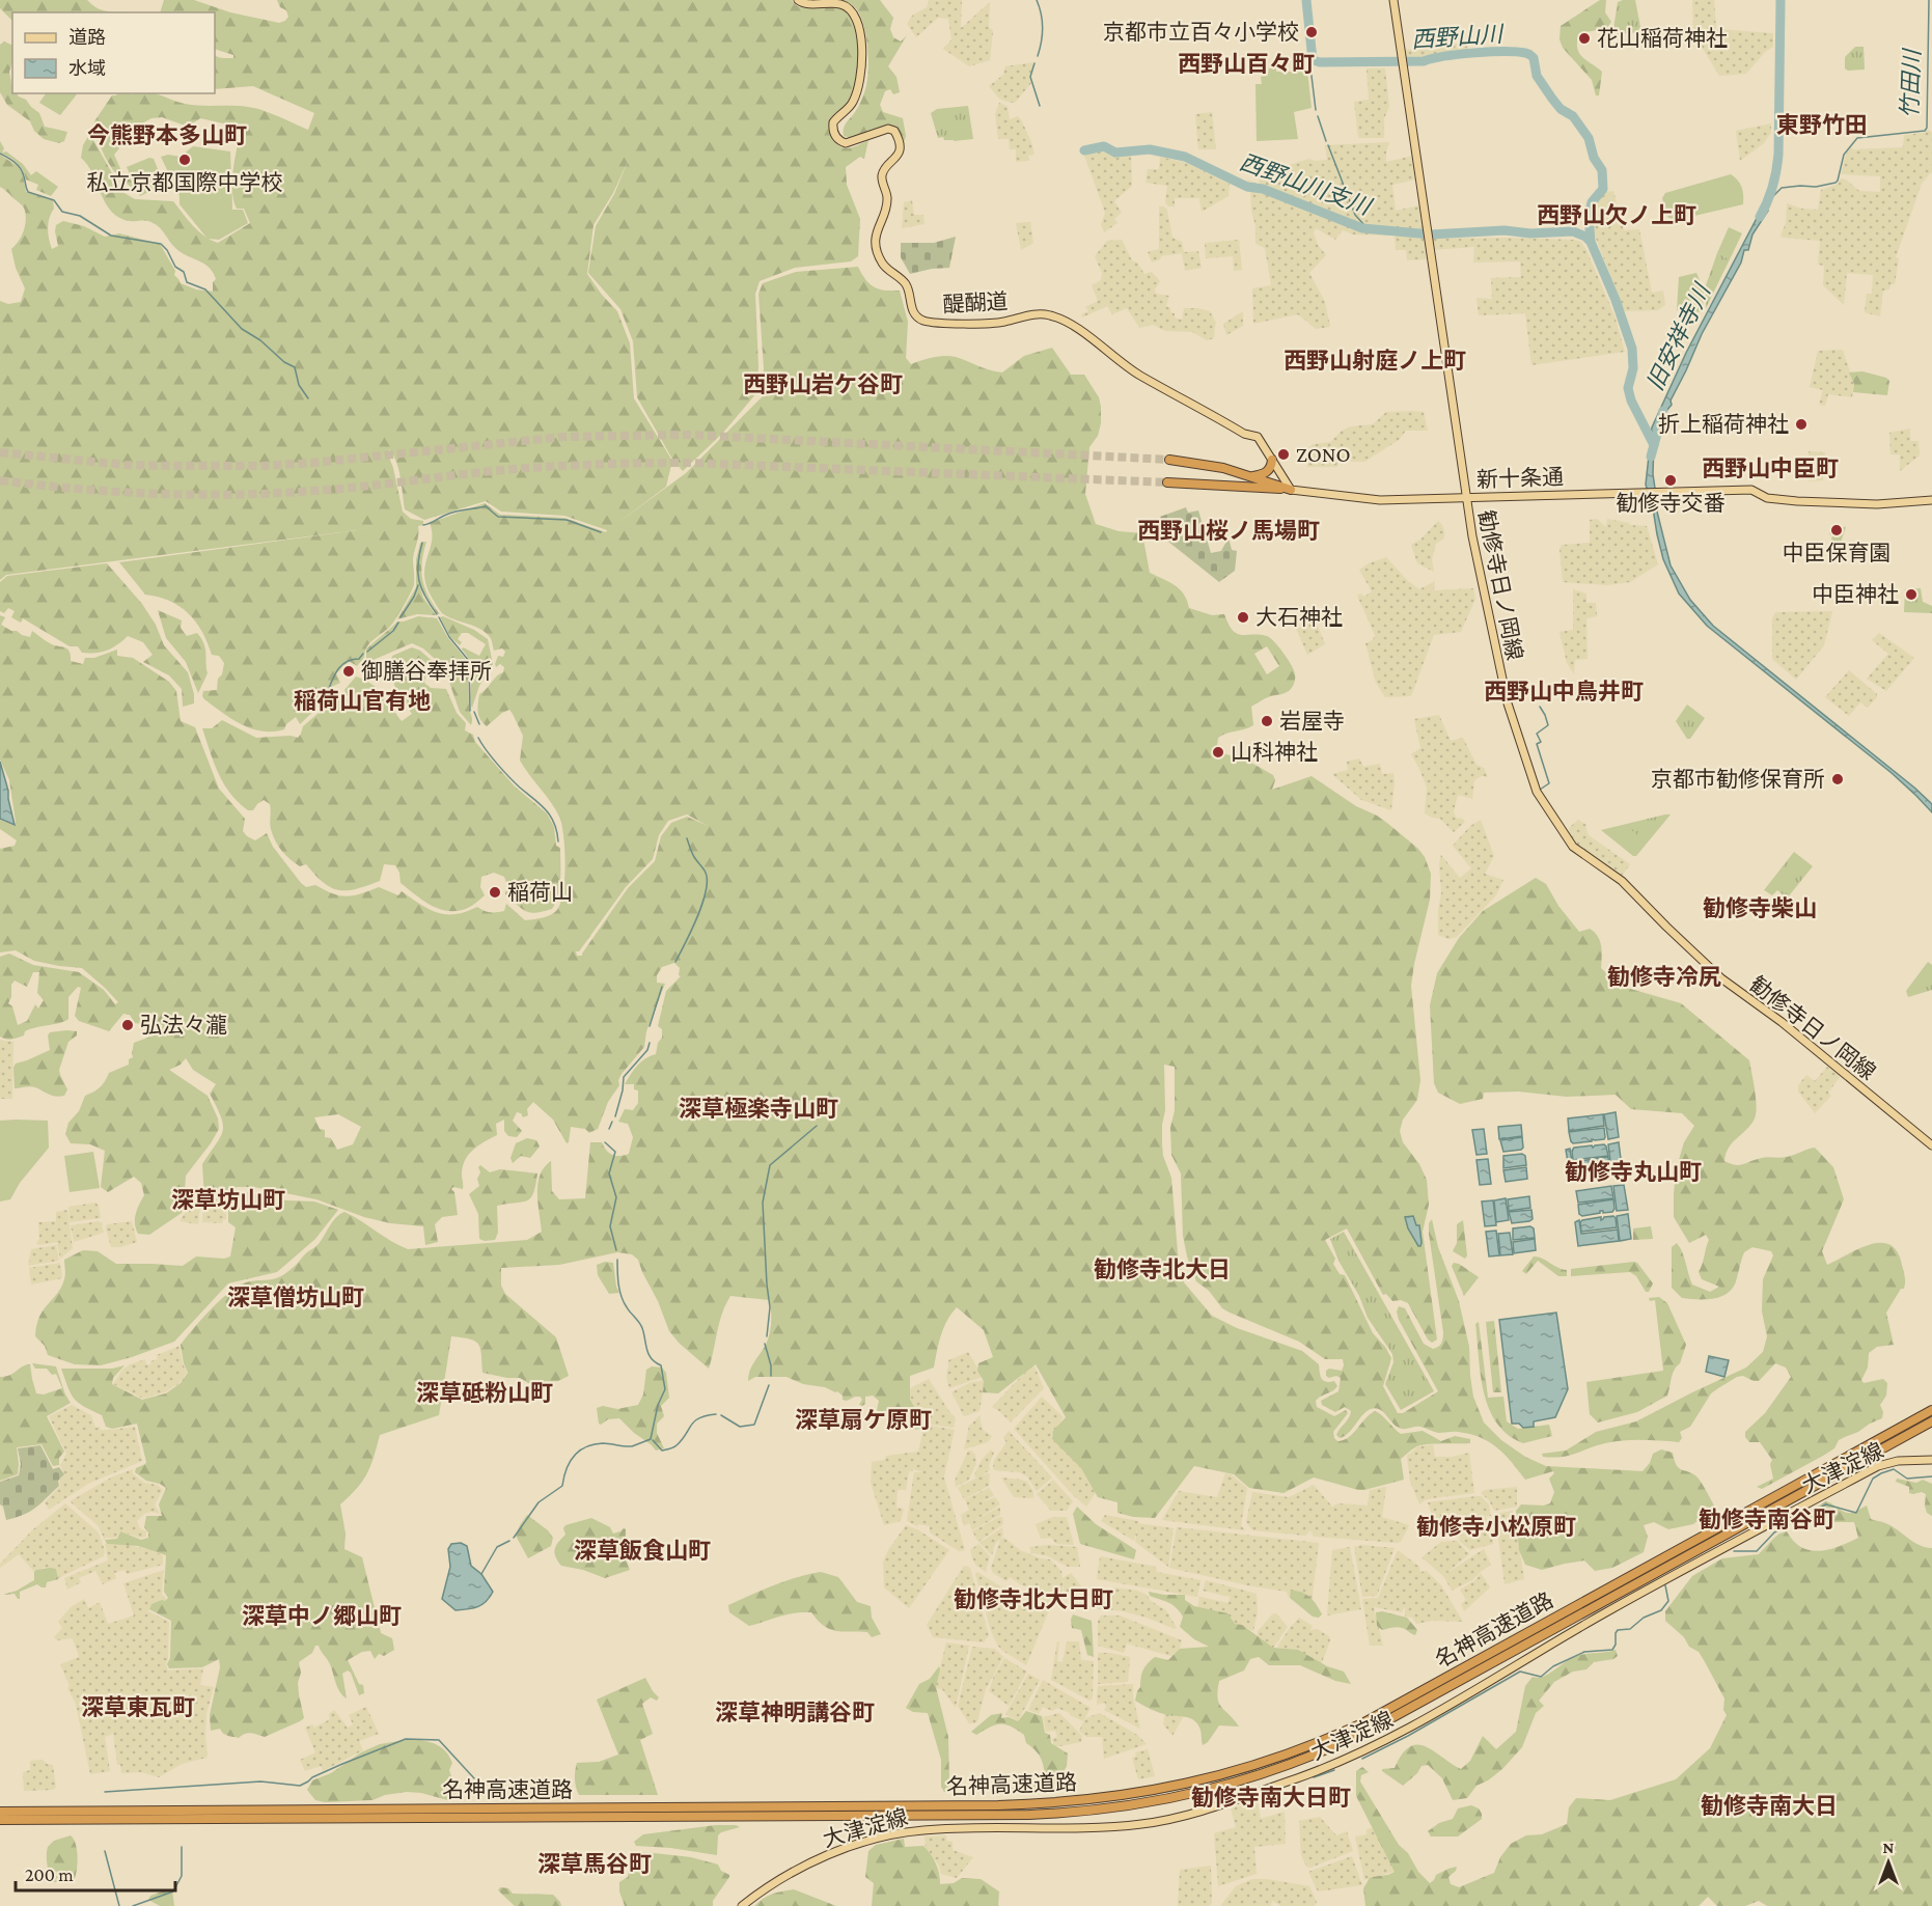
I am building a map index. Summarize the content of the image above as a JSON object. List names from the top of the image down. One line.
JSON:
{"streets":{"highway":["名神高速道路"],"main road":["醍醐道","新十条通","勧修寺日ノ岡線","大津淀線"]},"crossings":[["醍醐道","新十条通"],["新十条通","勧修寺日ノ岡線"]],"districts":["西野山百々町","東野竹田","今熊野本多山町","西野山欠ノ上町","西野山射庭ノ上町","西野山岩ケ谷町","西野山中臣町","西野山桜ノ馬場町","西野山中鳥井町","稲荷山官有地","勧修寺柴山","勧修寺冷尻","深草極楽寺山町","勧修寺丸山町","深草坊山町","勧修寺北大日","深草僧坊山町","深草砥粉山町","深草扇ケ原町","勧修寺南谷町","勧修寺小松原町","深草飯食山町","勧修寺北大日町","深草中ノ郷山町","深草東瓦町","深草神明講谷町","勧修寺南大日町","勧修寺南大日","深草馬谷町"],"water":["西野山川","竹田川","西野山川支川","旧安祥寺川"],"places":["京都市立百々小学校","花山稲荷神社","私立京都国際中学校","折上稲荷神社","ZONO","勧修寺交番","中臣保育園","中臣神社","大石神社","御膳谷奉拝所","岩屋寺","山科神社","京都市勧修保育所","稲荷山","弘法々瀧"],"legend":["道路","水域"],"scale_bar":"200 m","north":"top"}
